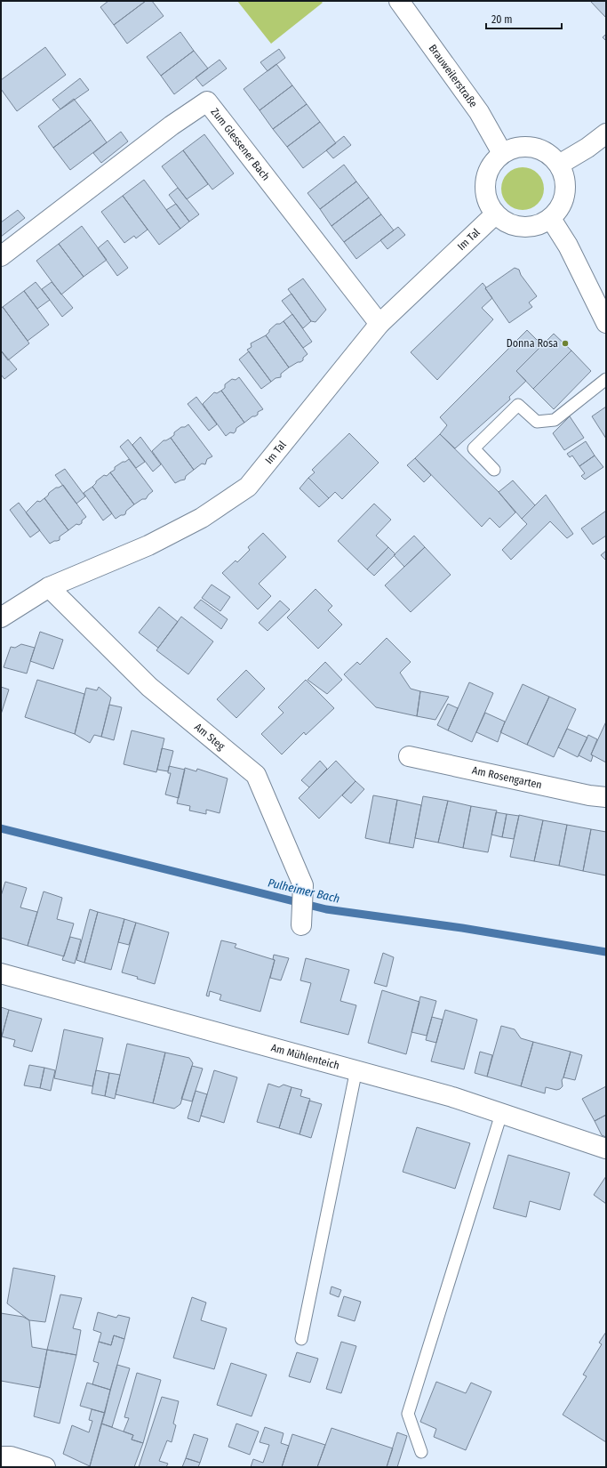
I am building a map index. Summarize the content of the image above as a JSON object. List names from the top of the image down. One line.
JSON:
{"streets":{"street":["Brauweilerstraße","Zum Glessener Bach","Im Tal","Am Steg","Am Rosengarten","Am Mühlenteich"]},"crossings":[["Brauweilerstraße","Im Tal"],["Zum Glessener Bach","Im Tal"],["Im Tal","Am Steg"]],"water":["Pulheimer Bach"],"places":["Donna Rosa"],"scale_bar":"20 m"}
